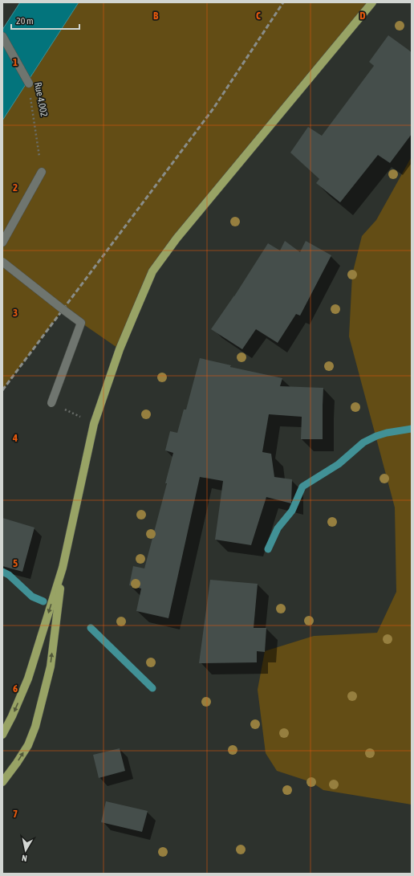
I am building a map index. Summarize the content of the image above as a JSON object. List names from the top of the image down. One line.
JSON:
{"streets":{"street":["Rue 4.002"]},"scale_bar":"20 m","north":"bottom","grid":{"columns":["B","C","D"],"rows":["1","2","3","4","5","6","7"]}}
